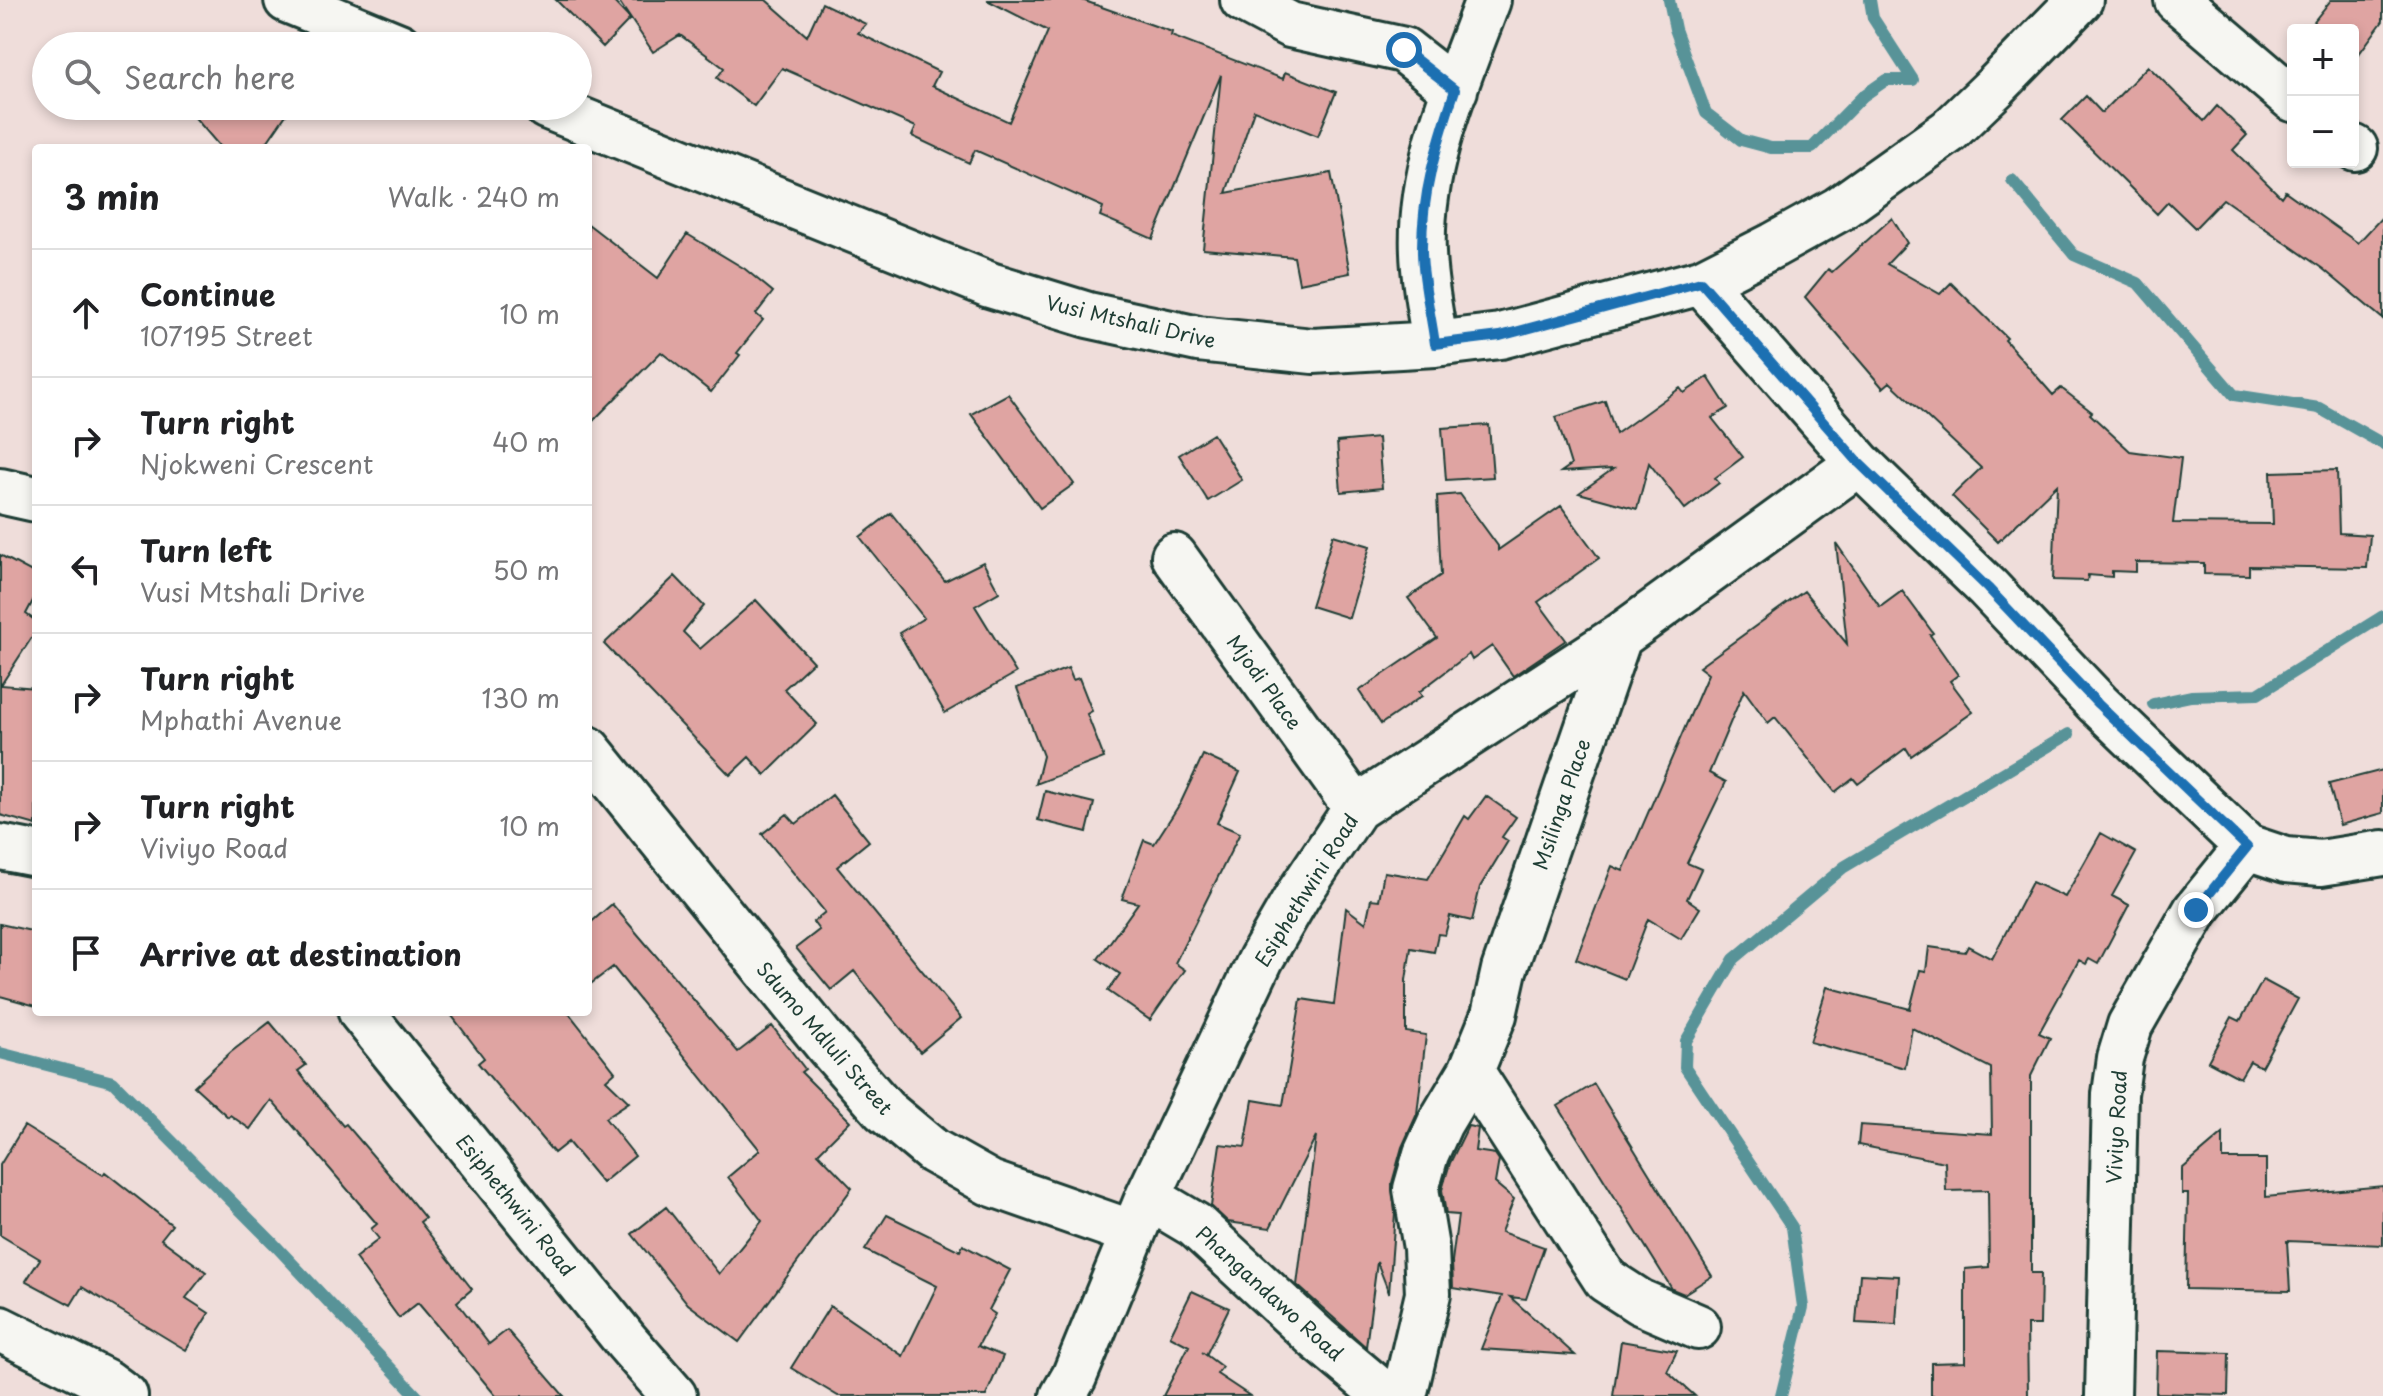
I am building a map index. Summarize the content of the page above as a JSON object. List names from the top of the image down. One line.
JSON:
{"streets":{"street":["Vusi Mtshali Drive","Mjodi Place","Msilinga Place","Esiphethwini Road","Sdumo Mdluli Street","Viviyo Road","Phangandawo Road"]},"crossings":[["Mjodi Place","Esiphethwini Road"],["Msilinga Place","Esiphethwini Road"],["Esiphethwini Road","Sdumo Mdluli Street"],["Esiphethwini Road","Phangandawo Road"],["Sdumo Mdluli Street","Phangandawo Road"]],"page":{"map_buttons":["+","−"],"search":"Search here","heading":["3 min","Walk · 240 m"],"list":[["Continue","107195 Street","10 m"],["Turn right","Njokweni Crescent","40 m"],["Turn left","Vusi Mtshali Drive","50 m"],["Turn right","Mphathi Avenue","130 m"],["Turn right","Viviyo Road","10 m"],"Arrive at destination"]}}
